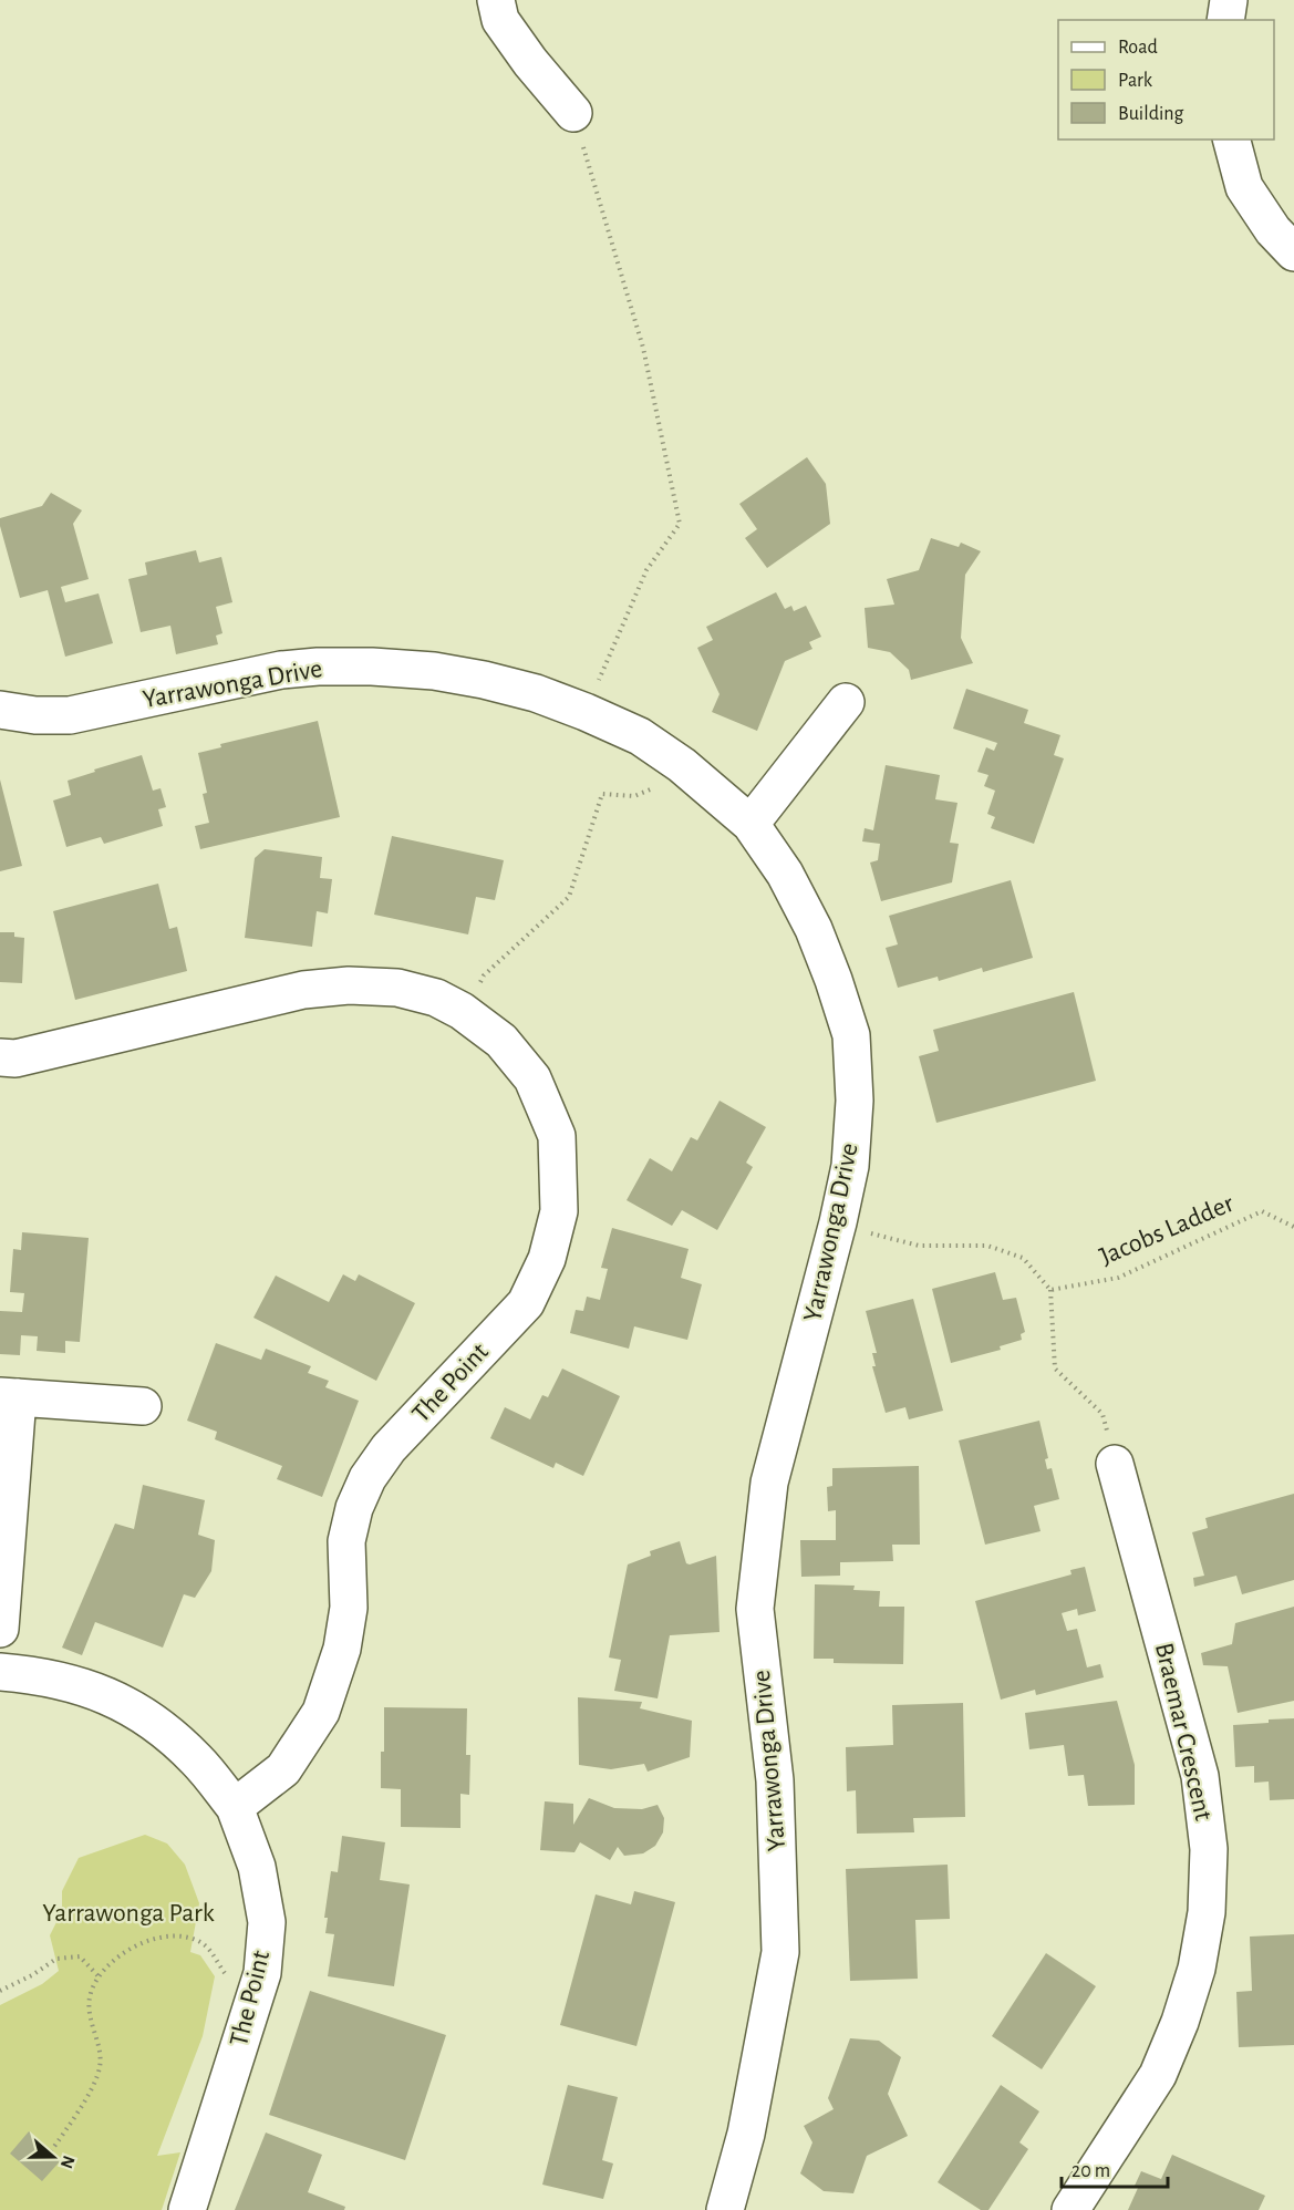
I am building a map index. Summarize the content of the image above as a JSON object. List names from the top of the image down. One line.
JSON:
{"streets":{"street":["Yarrawonga Drive","The Point","Braemar Crescent"],"path":["Jacobs Ladder"]},"parks":["Yarrawonga Park"],"legend":["Road","Park","Building"],"scale_bar":"20 m","north":"right"}
